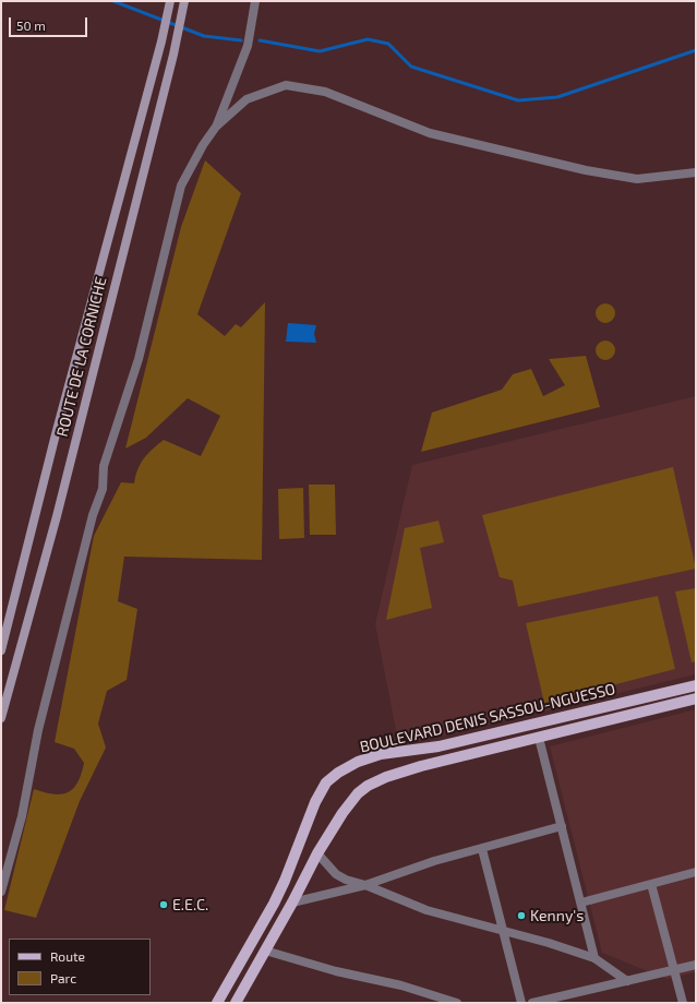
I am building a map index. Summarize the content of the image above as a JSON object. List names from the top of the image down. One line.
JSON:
{"streets":{"main road":["ROUTE DE LA CORNICHE","BOULEVARD DENIS SASSOU-NGUESSO"]},"places":["E.E.C.","Kenny's"],"legend":["Route","Parc"],"scale_bar":"50 m"}
